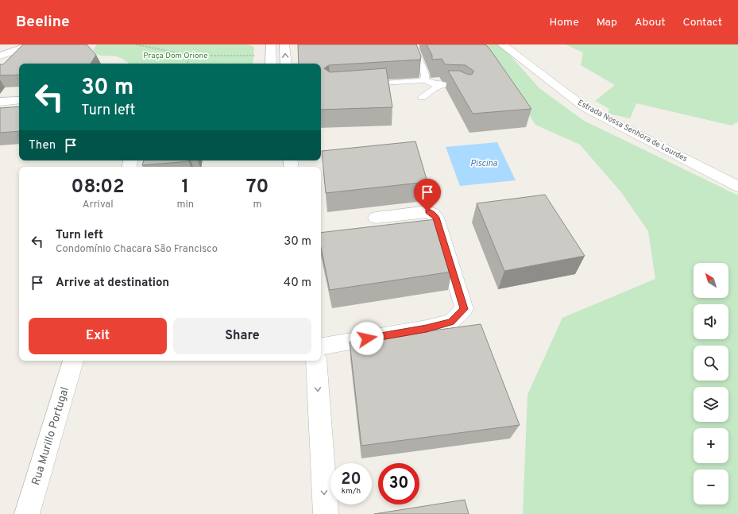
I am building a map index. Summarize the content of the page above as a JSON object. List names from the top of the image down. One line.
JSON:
{"streets":{"street":["Estrada Nossa Senhora de Lourdes","Rua Murillo Portugal"]},"water":["Piscina"],"parks":["Praça Dom Orione"],"north":"top left","page":{"header":"Beeline","nav":["Home","Map","About","Contact"],"turn":["30 m","Turn left"],"then":"Then","eta":["08:02","Arrival","1","min","70","m"],"list":[{"name":"Turn left","note":"Condomínio Chacara São Francisco","value":"30 m"},{"name":"Arrive at destination","value":"40 m"}],"map_buttons":["+","−"],"buttons":["Exit","Share"],"speed":"20 km/h","limit":"30"}}
